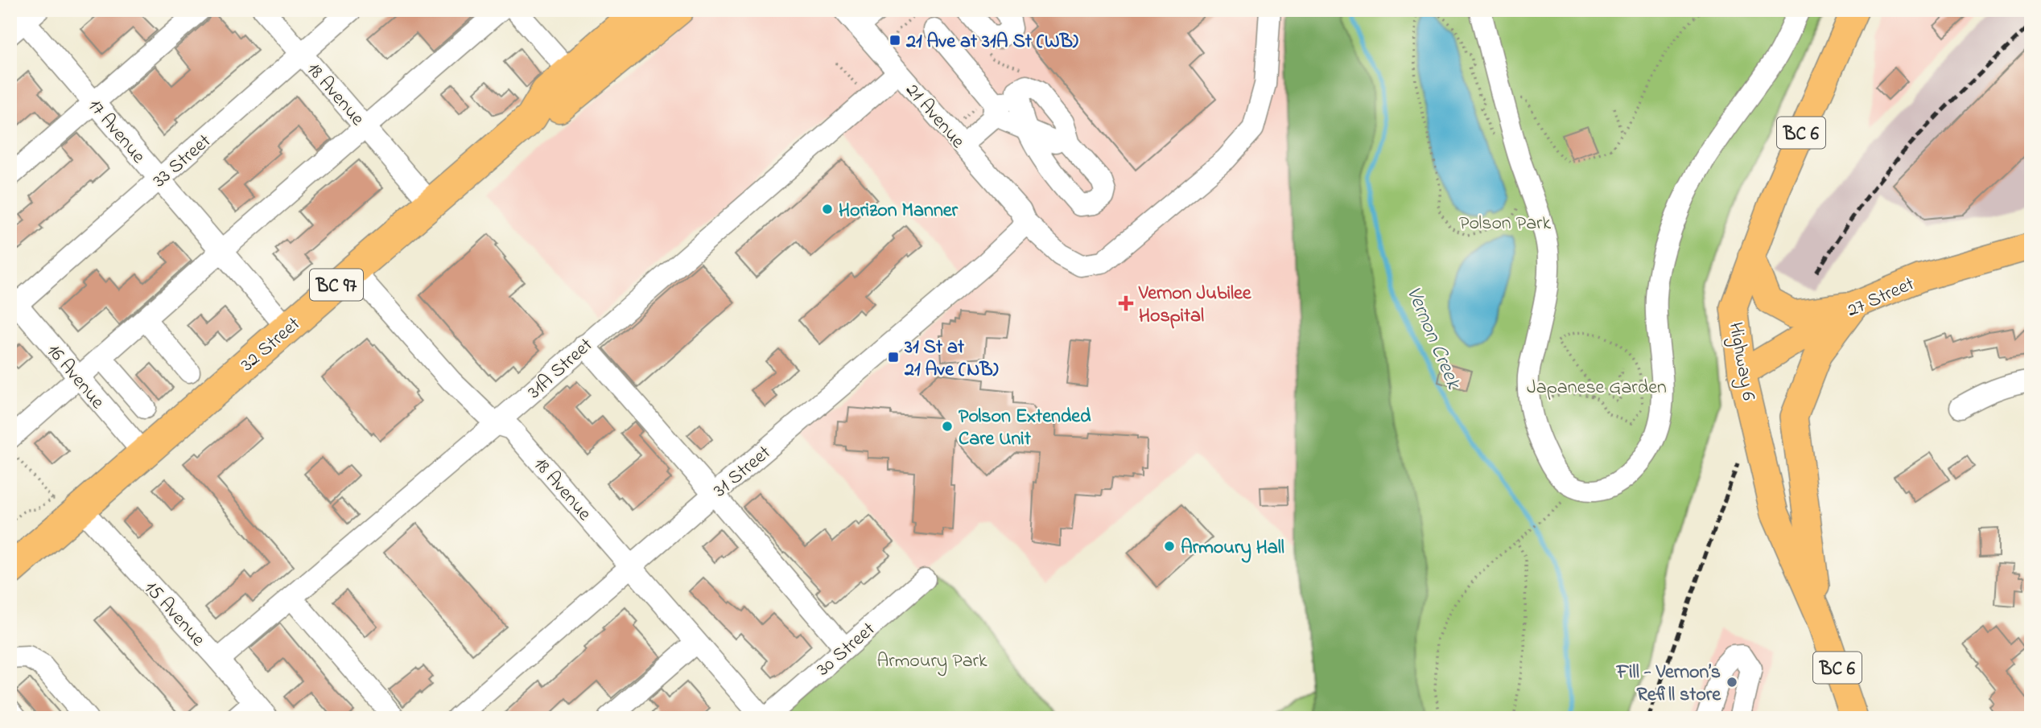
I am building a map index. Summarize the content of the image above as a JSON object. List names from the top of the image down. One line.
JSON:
{"streets":{"highway":["BC 97","32 Street"],"main road":["BC 6","27 Street","Highway 6"],"street":["18 Avenue","21 Avenue","17 Avenue","33 Street","31A Street","16 Avenue","31 Street","15 Avenue","30 Street"]},"crossings":[["18 Avenue","33 Street"],["18 Avenue","32 Street"],["18 Avenue","31A Street"],["18 Avenue","31 Street"],["18 Avenue","30 Street"],["21 Avenue","31A Street"],["21 Avenue","31 Street"],["17 Avenue","33 Street"],["17 Avenue","32 Street"],["33 Street","16 Avenue"],["27 Street","Highway 6"],["32 Street","16 Avenue"],["32 Street","15 Avenue"],["31A Street","15 Avenue"]],"water":["Vernon Creek"],"parks":["Polson Park","Japanese Garden","Armoury Park"],"places":{"transit":["21 Ave at 31A St (WB)","31 St at 21 Ave (NB)"],"other":["Horizon Manner","Polson Extended Care Unit","Armoury Hall","Fill - Vernon’s Refill store"],"health":["Vernon Jubilee Hospital"]}}
